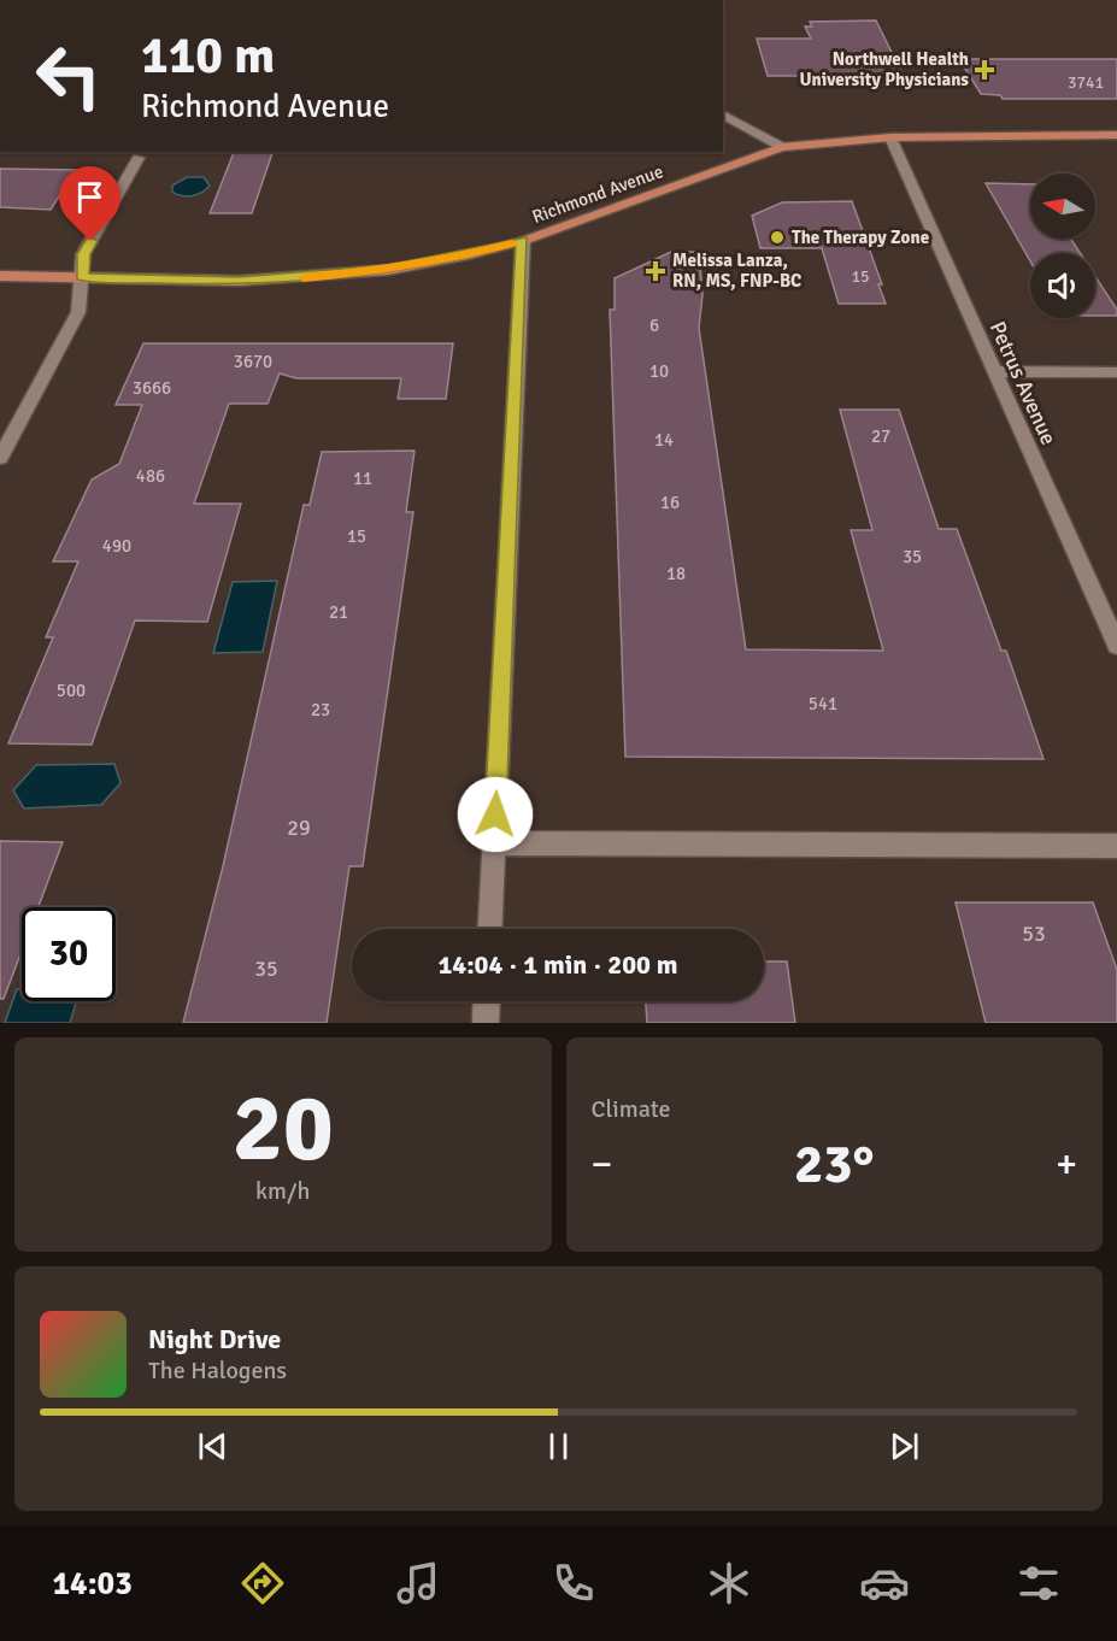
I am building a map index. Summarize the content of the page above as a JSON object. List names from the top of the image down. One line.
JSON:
{"streets":{"main road":["Richmond Avenue"],"street":["Petrus Avenue"]},"crossings":[["Richmond Avenue","Petrus Avenue"]],"places":{"health":["Northwell Health University Physicians","Melissa Lanza, RN, MS, FNP-BC"],"other":["The Therapy Zone"]},"house_numbers":["3741","15","6","3670","10","3666","27","14","486","11","16","15","490","35","18","21","500","541","23","29","53","35"],"north":"left","page":{"turn":["110 m","Richmond Avenue"],"limit":"30","trip":"14:04 · 1 min · 200 m","tile":[["20","km/h"],"Climate"],"heat":["−","23°","+"],"song":["Night Drive","The Halogens"],"tabs":"14:03"}}
